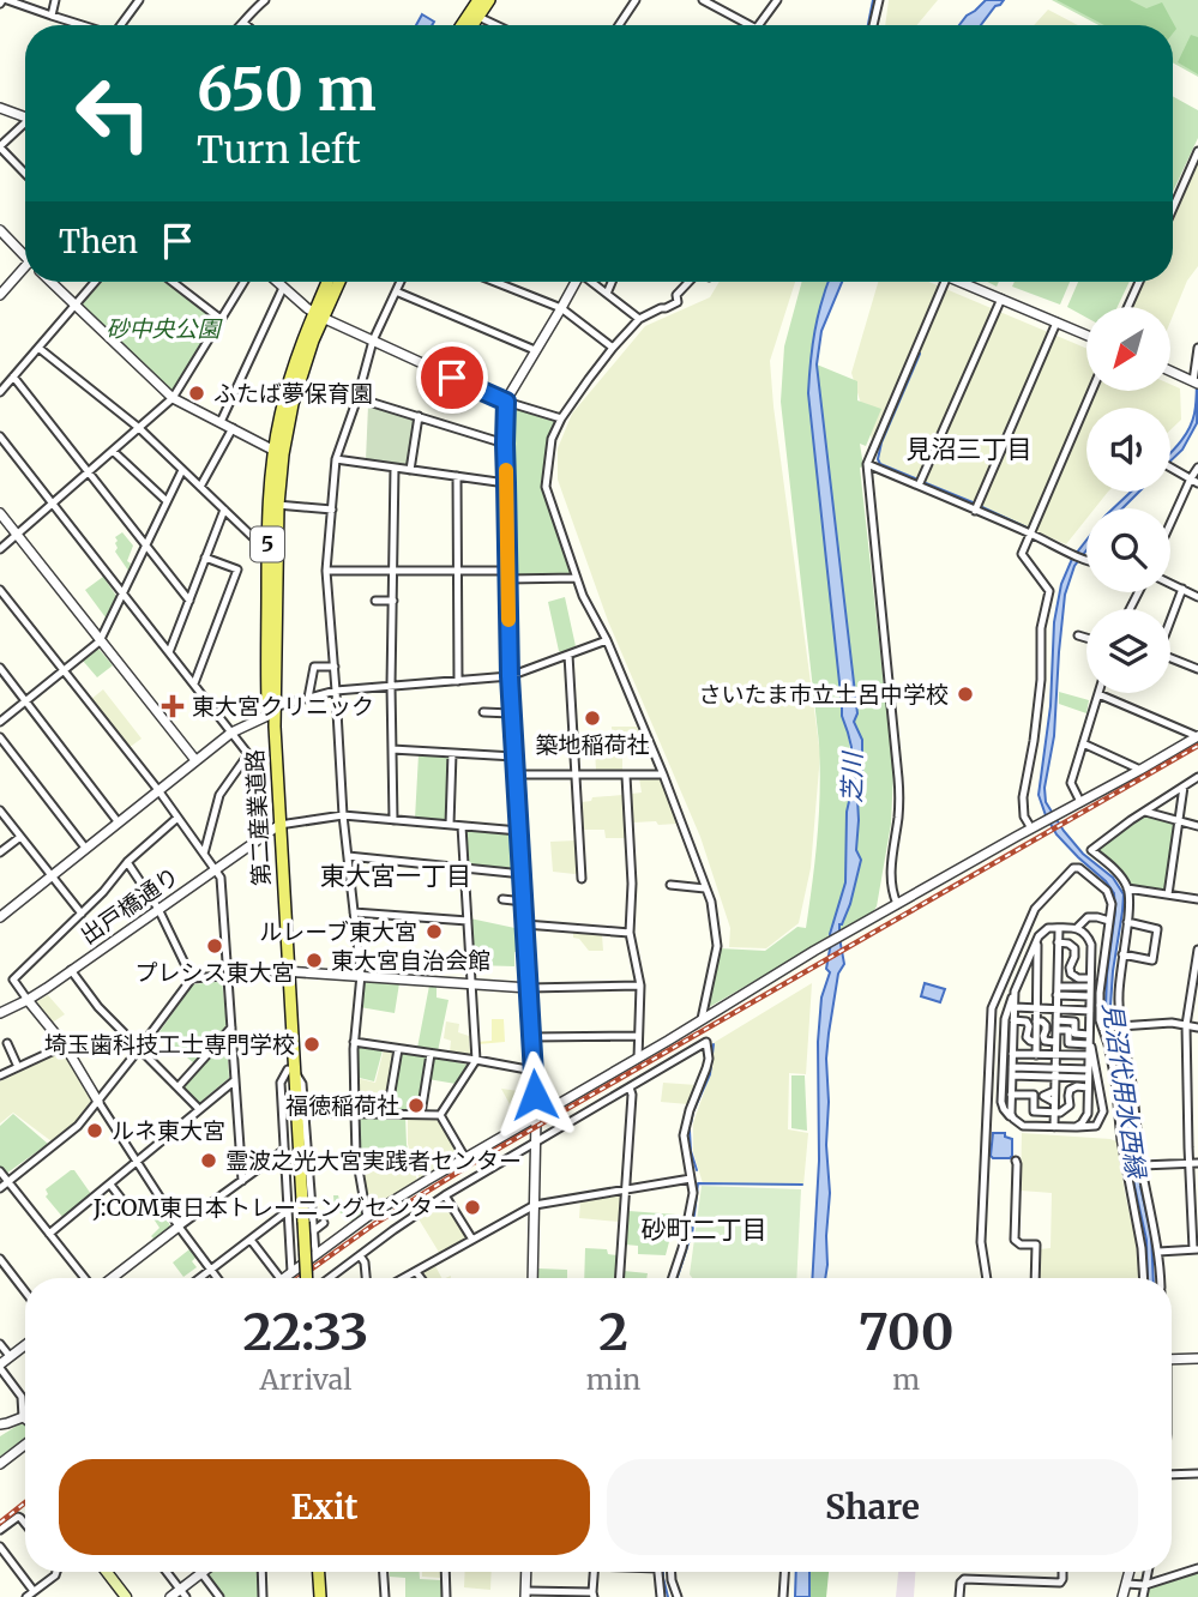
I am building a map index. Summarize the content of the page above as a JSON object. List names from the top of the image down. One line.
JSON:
{"streets":{"main road":["5","第二産業道路"],"street":["出戸橋通り"]},"crossings":[["第二産業道路","出戸橋通り"]],"districts":["見沼三丁目","東大宮一丁目","砂町二丁目"],"water":["芝川","見沼代用水西縁"],"parks":["砂中央公園"],"places":{"other":["ふたば夢保育園","さいたま市立土呂中学校","築地稲荷社","ルレーブ東大宮","プレシス東大宮","東大宮自治会館","埼玉歯科技工士専門学校","福徳稲荷社","ルネ東大宮","霊波之光大宮実践者センター","J:COM東日本トレーニングセンター"],"health":["東大宮クリニック"]},"north":"bottom left","page":{"turn":["650 m","Turn left"],"then":"Then","eta":["22:33","Arrival","2","min","700","m"],"buttons":["Exit","Share"]}}
